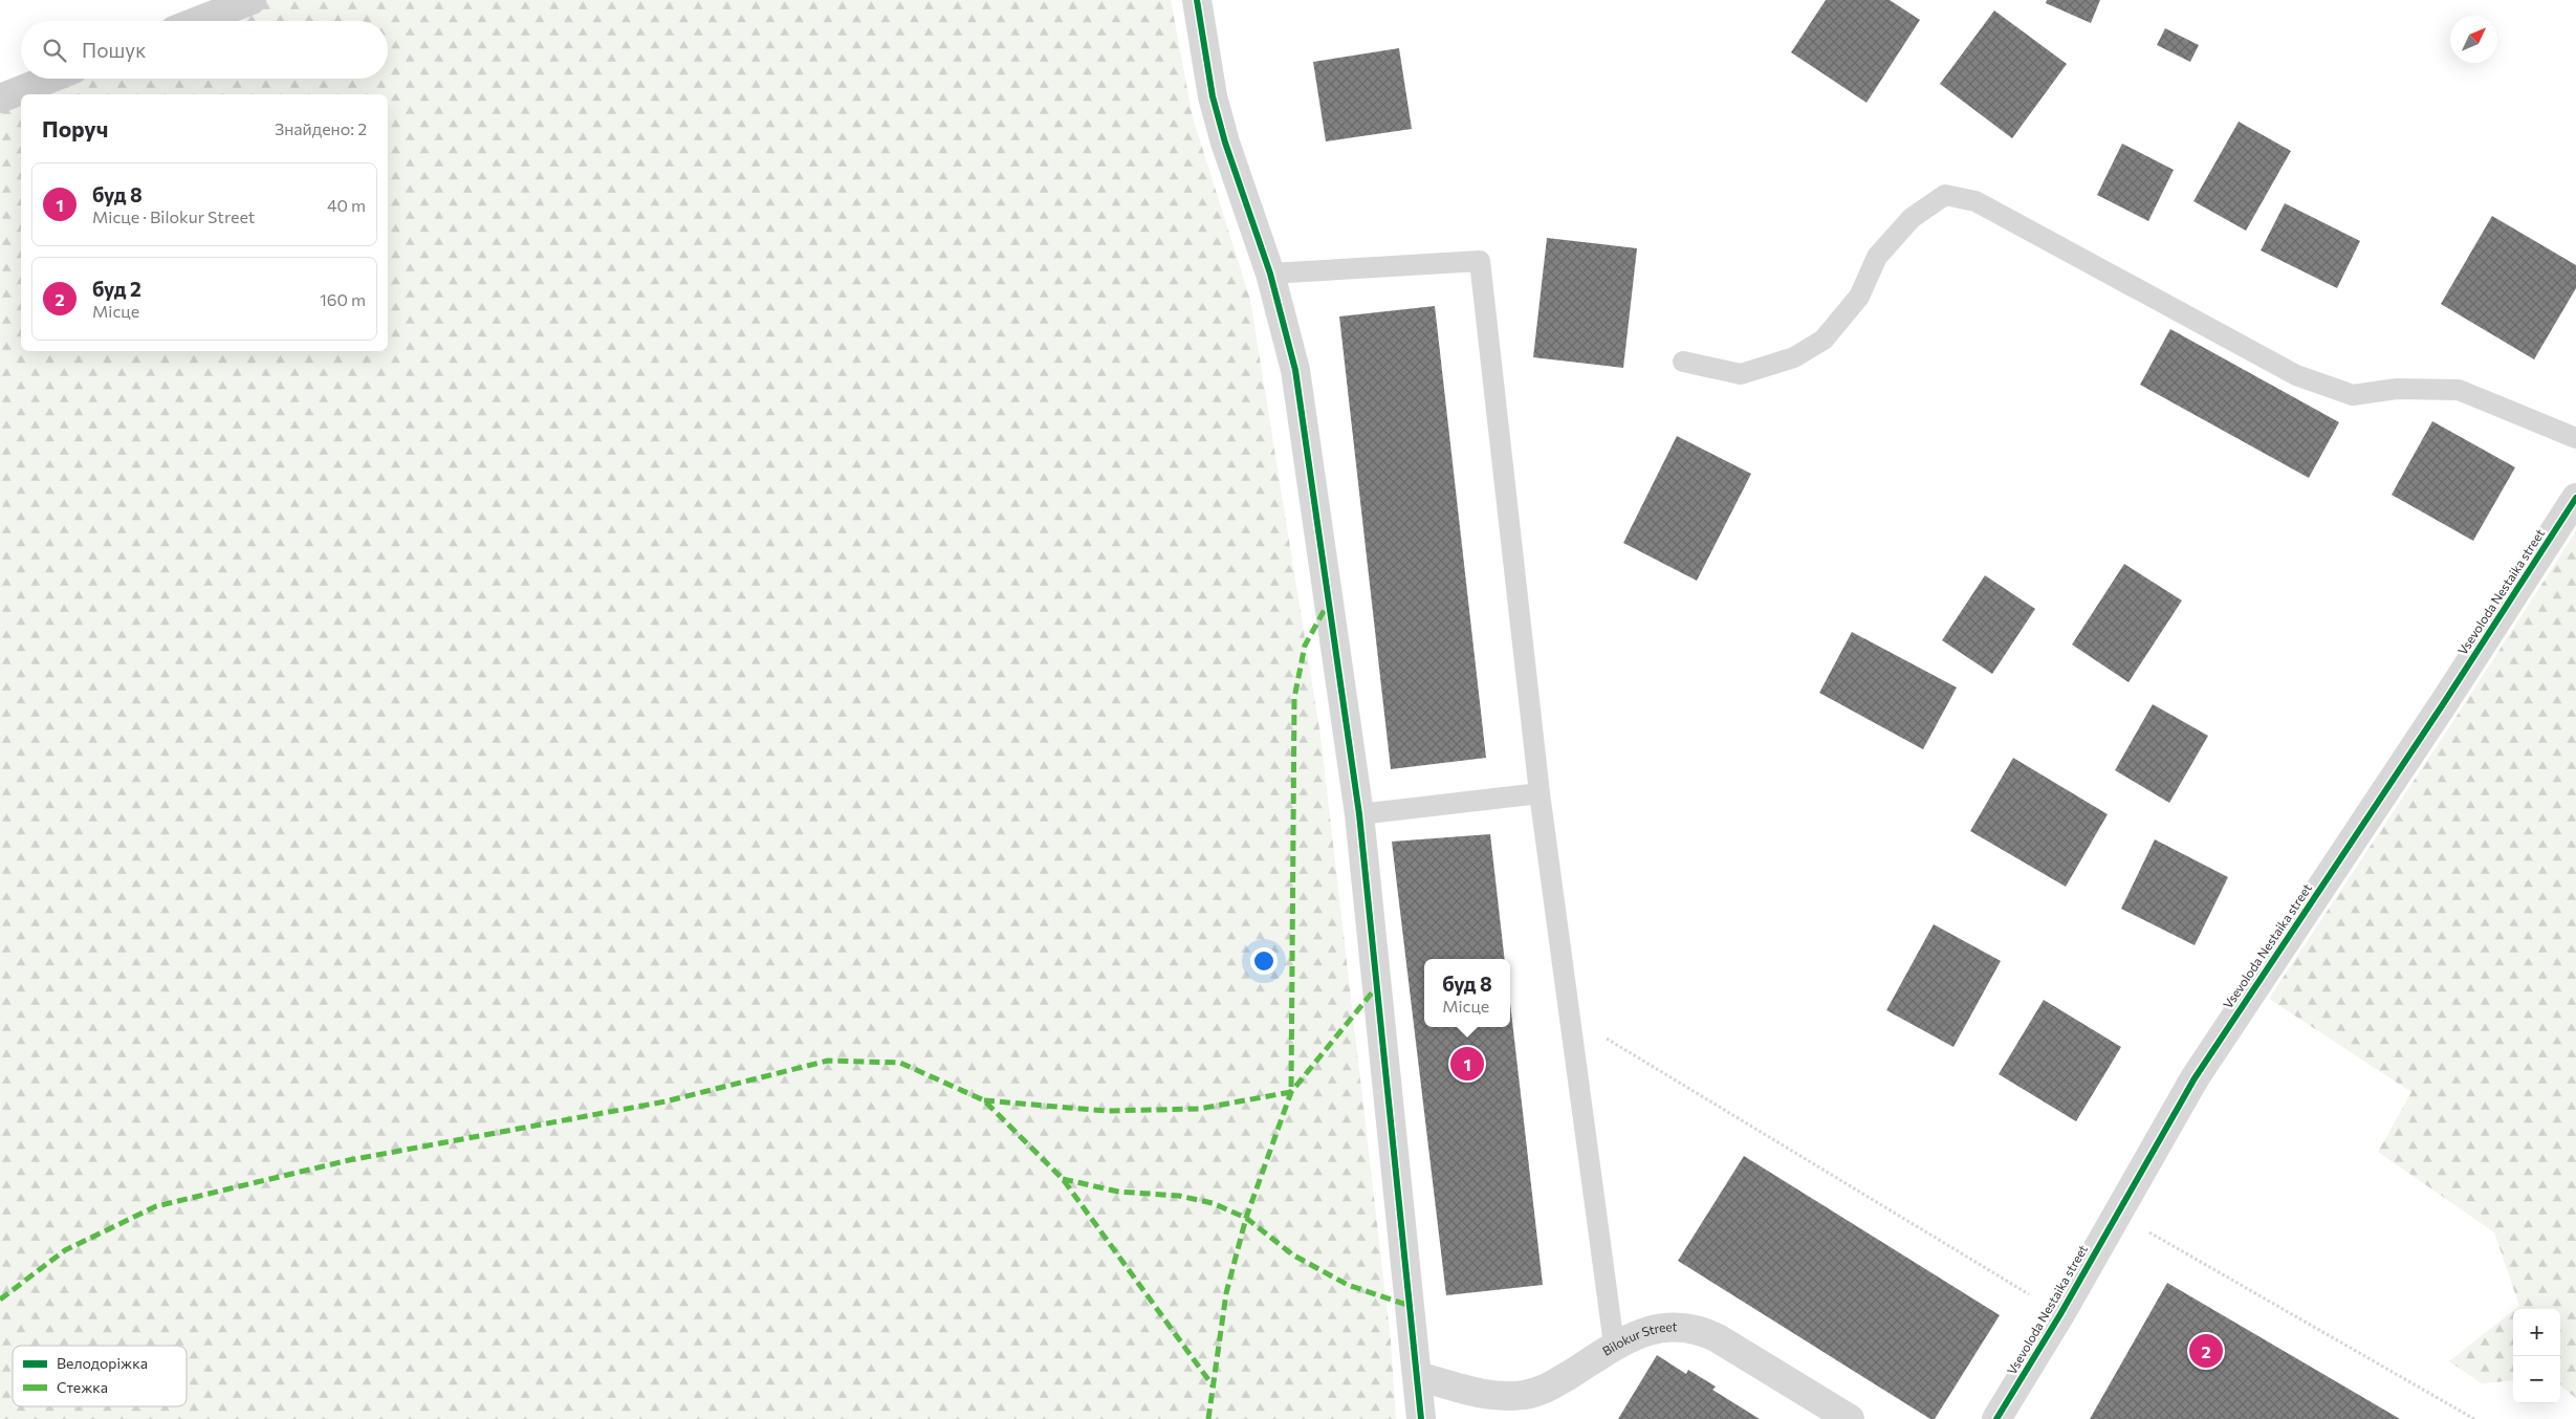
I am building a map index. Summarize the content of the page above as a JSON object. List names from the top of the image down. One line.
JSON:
{"streets":{"street":["Vsevoloda Nestaika street","Bilokur Street"]},"legend":["Велодоріжка","Стежка"],"north":"top right","page":{"search":"Пошук","heading":["Поруч","Знайдено: 2"],"list":[{"mark":"1","name":"буд 8","note":"Місце · Bilokur Street","value":"40 m"},{"mark":"2","name":"буд 2","note":"Місце","value":"160 m"}],"popup":["буд 8","Місце"],"pins":["1","2"],"map_buttons":["+","−"]}}
